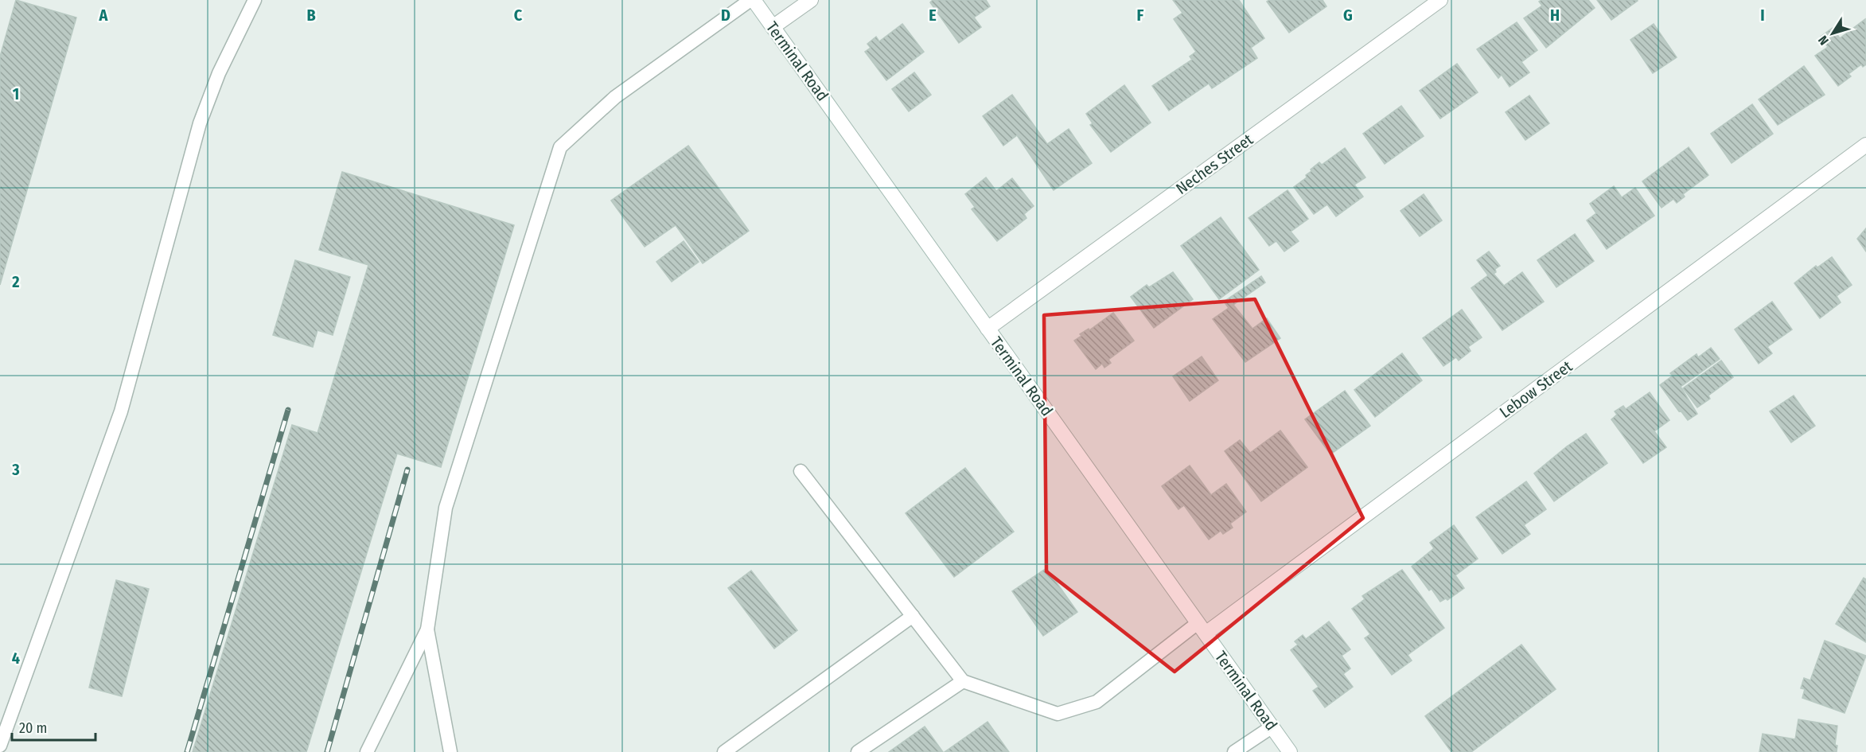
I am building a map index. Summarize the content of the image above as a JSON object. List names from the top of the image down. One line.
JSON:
{"streets":{"street":["Terminal Road","Neches Street","Lebow Street"]},"crossings":[["Terminal Road","Neches Street"],["Terminal Road","Lebow Street"]],"scale_bar":"20 m","north":"bottom left","grid":{"columns":["A","B","C","D","E","F","G","H","I"],"rows":["1","2","3","4"]}}
